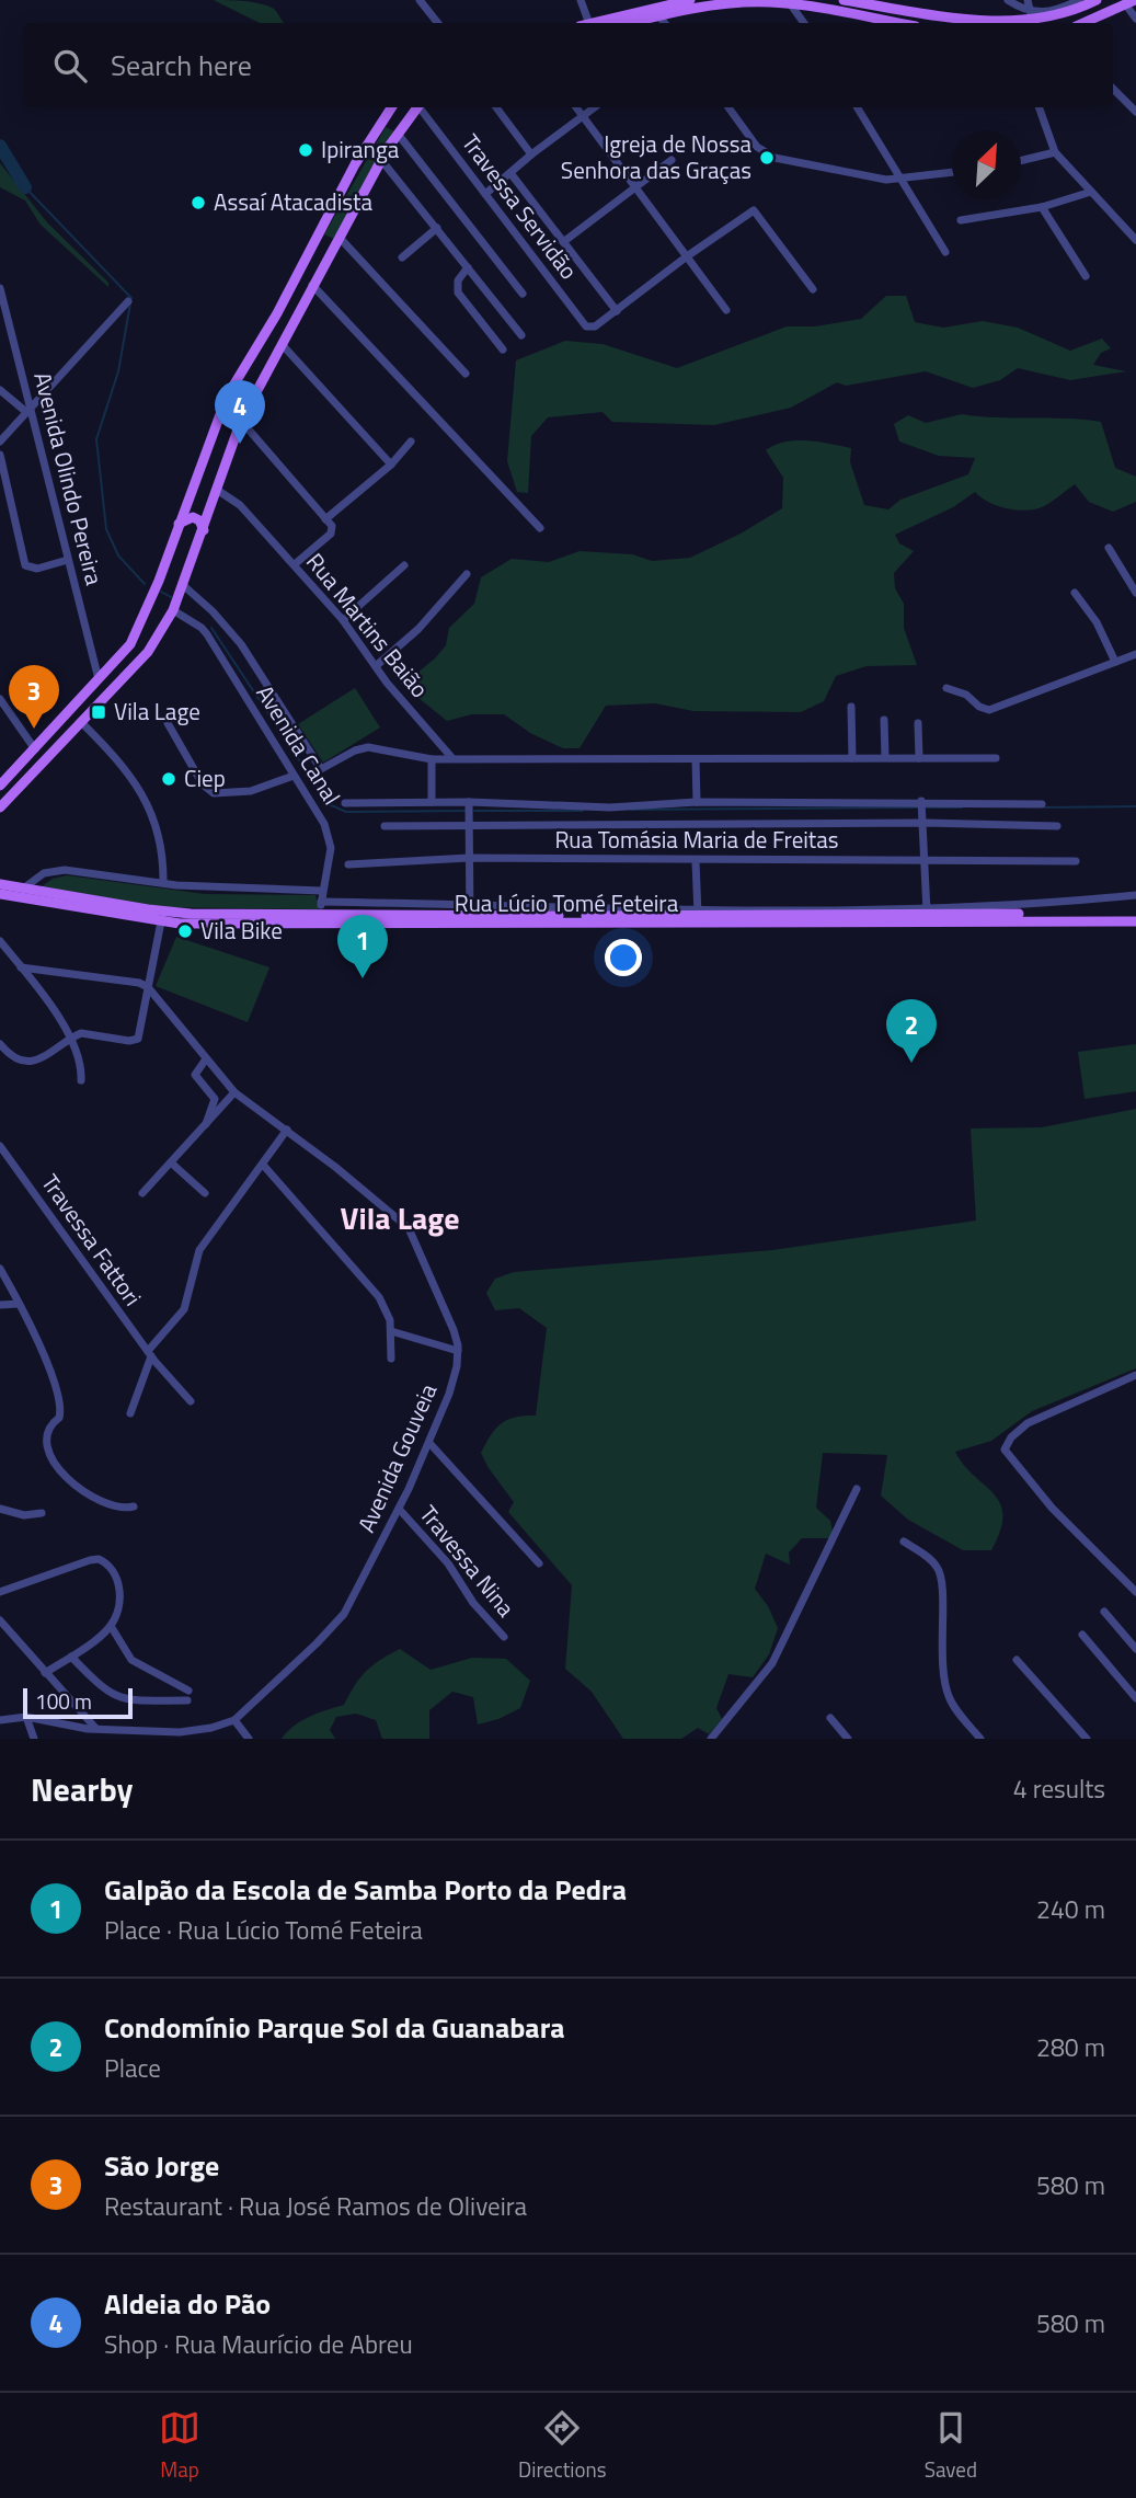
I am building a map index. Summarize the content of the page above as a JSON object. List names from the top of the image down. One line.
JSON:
{"streets":{"main road":["Rua Lúcio Tomé Feteira"],"street":["Travessa Servidão","Avenida Olindo Pereira","Rua Martins Baião","Avenida Canal","Rua Tomásia Maria de Freitas","Travessa Fattori","Avenida Gouveia","Travessa Nina"]},"crossings":[["Avenida Canal","Rua Lúcio Tomé Feteira"],["Avenida Gouveia","Travessa Nina"]],"districts":["Vila Lage"],"places":{"other":["Ipiranga","Igreja de Nossa Senhora das Graças","Assaí Atacadista","Ciep","Vila Bike"],"transit":["Vila Lage"]},"scale_bar":"100 m","north":"top right","page":{"search":"Search here","pins":["4","3","1","2"],"scale":"100 m","heading":["Nearby","4 results"],"list":[{"mark":"1","name":"Galpão da Escola de Samba Porto da Pedra","note":"Place · Rua Lúcio Tomé Feteira","value":"240 m"},{"mark":"2","name":"Condomínio Parque Sol da Guanabara","note":"Place","value":"280 m"},{"mark":"3","name":"São Jorge","note":"Restaurant · Rua José Ramos de Oliveira","value":"580 m"},{"mark":"4","name":"Aldeia do Pão","note":"Shop · Rua Maurício de Abreu","value":"580 m"}],"nav":["Map","Directions","Saved"]}}
